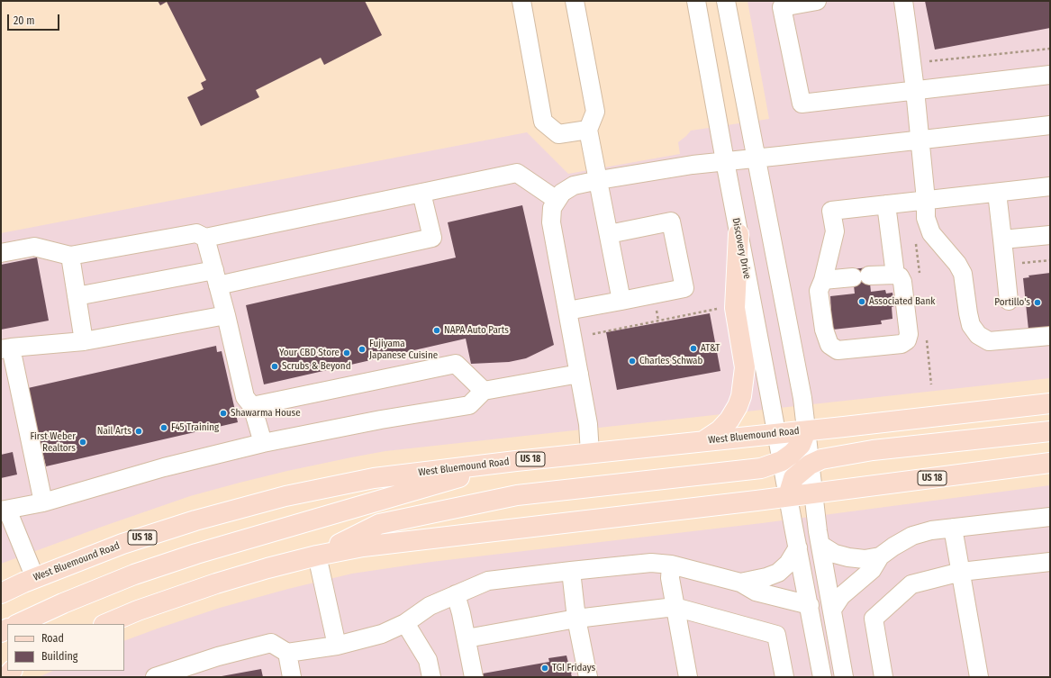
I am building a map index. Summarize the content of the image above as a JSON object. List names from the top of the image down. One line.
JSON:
{"streets":{"main road":["West Bluemound Road","US 18"],"street":["Discovery Drive"]},"crossings":[["Discovery Drive","West Bluemound Road"],["Discovery Drive","US 18"]],"places":["Associated Bank","Portillo's","NAPA Auto Parts","AT&T","Fujiyama Japanese Cuisine","Your CBD Store","Charles Schwab","Scrubs & Beyond","Shawarma House","F45 Training","Nail Arts","First Weber Realtors","TGI Fridays"],"legend":["Road","Building"],"scale_bar":"20 m"}
